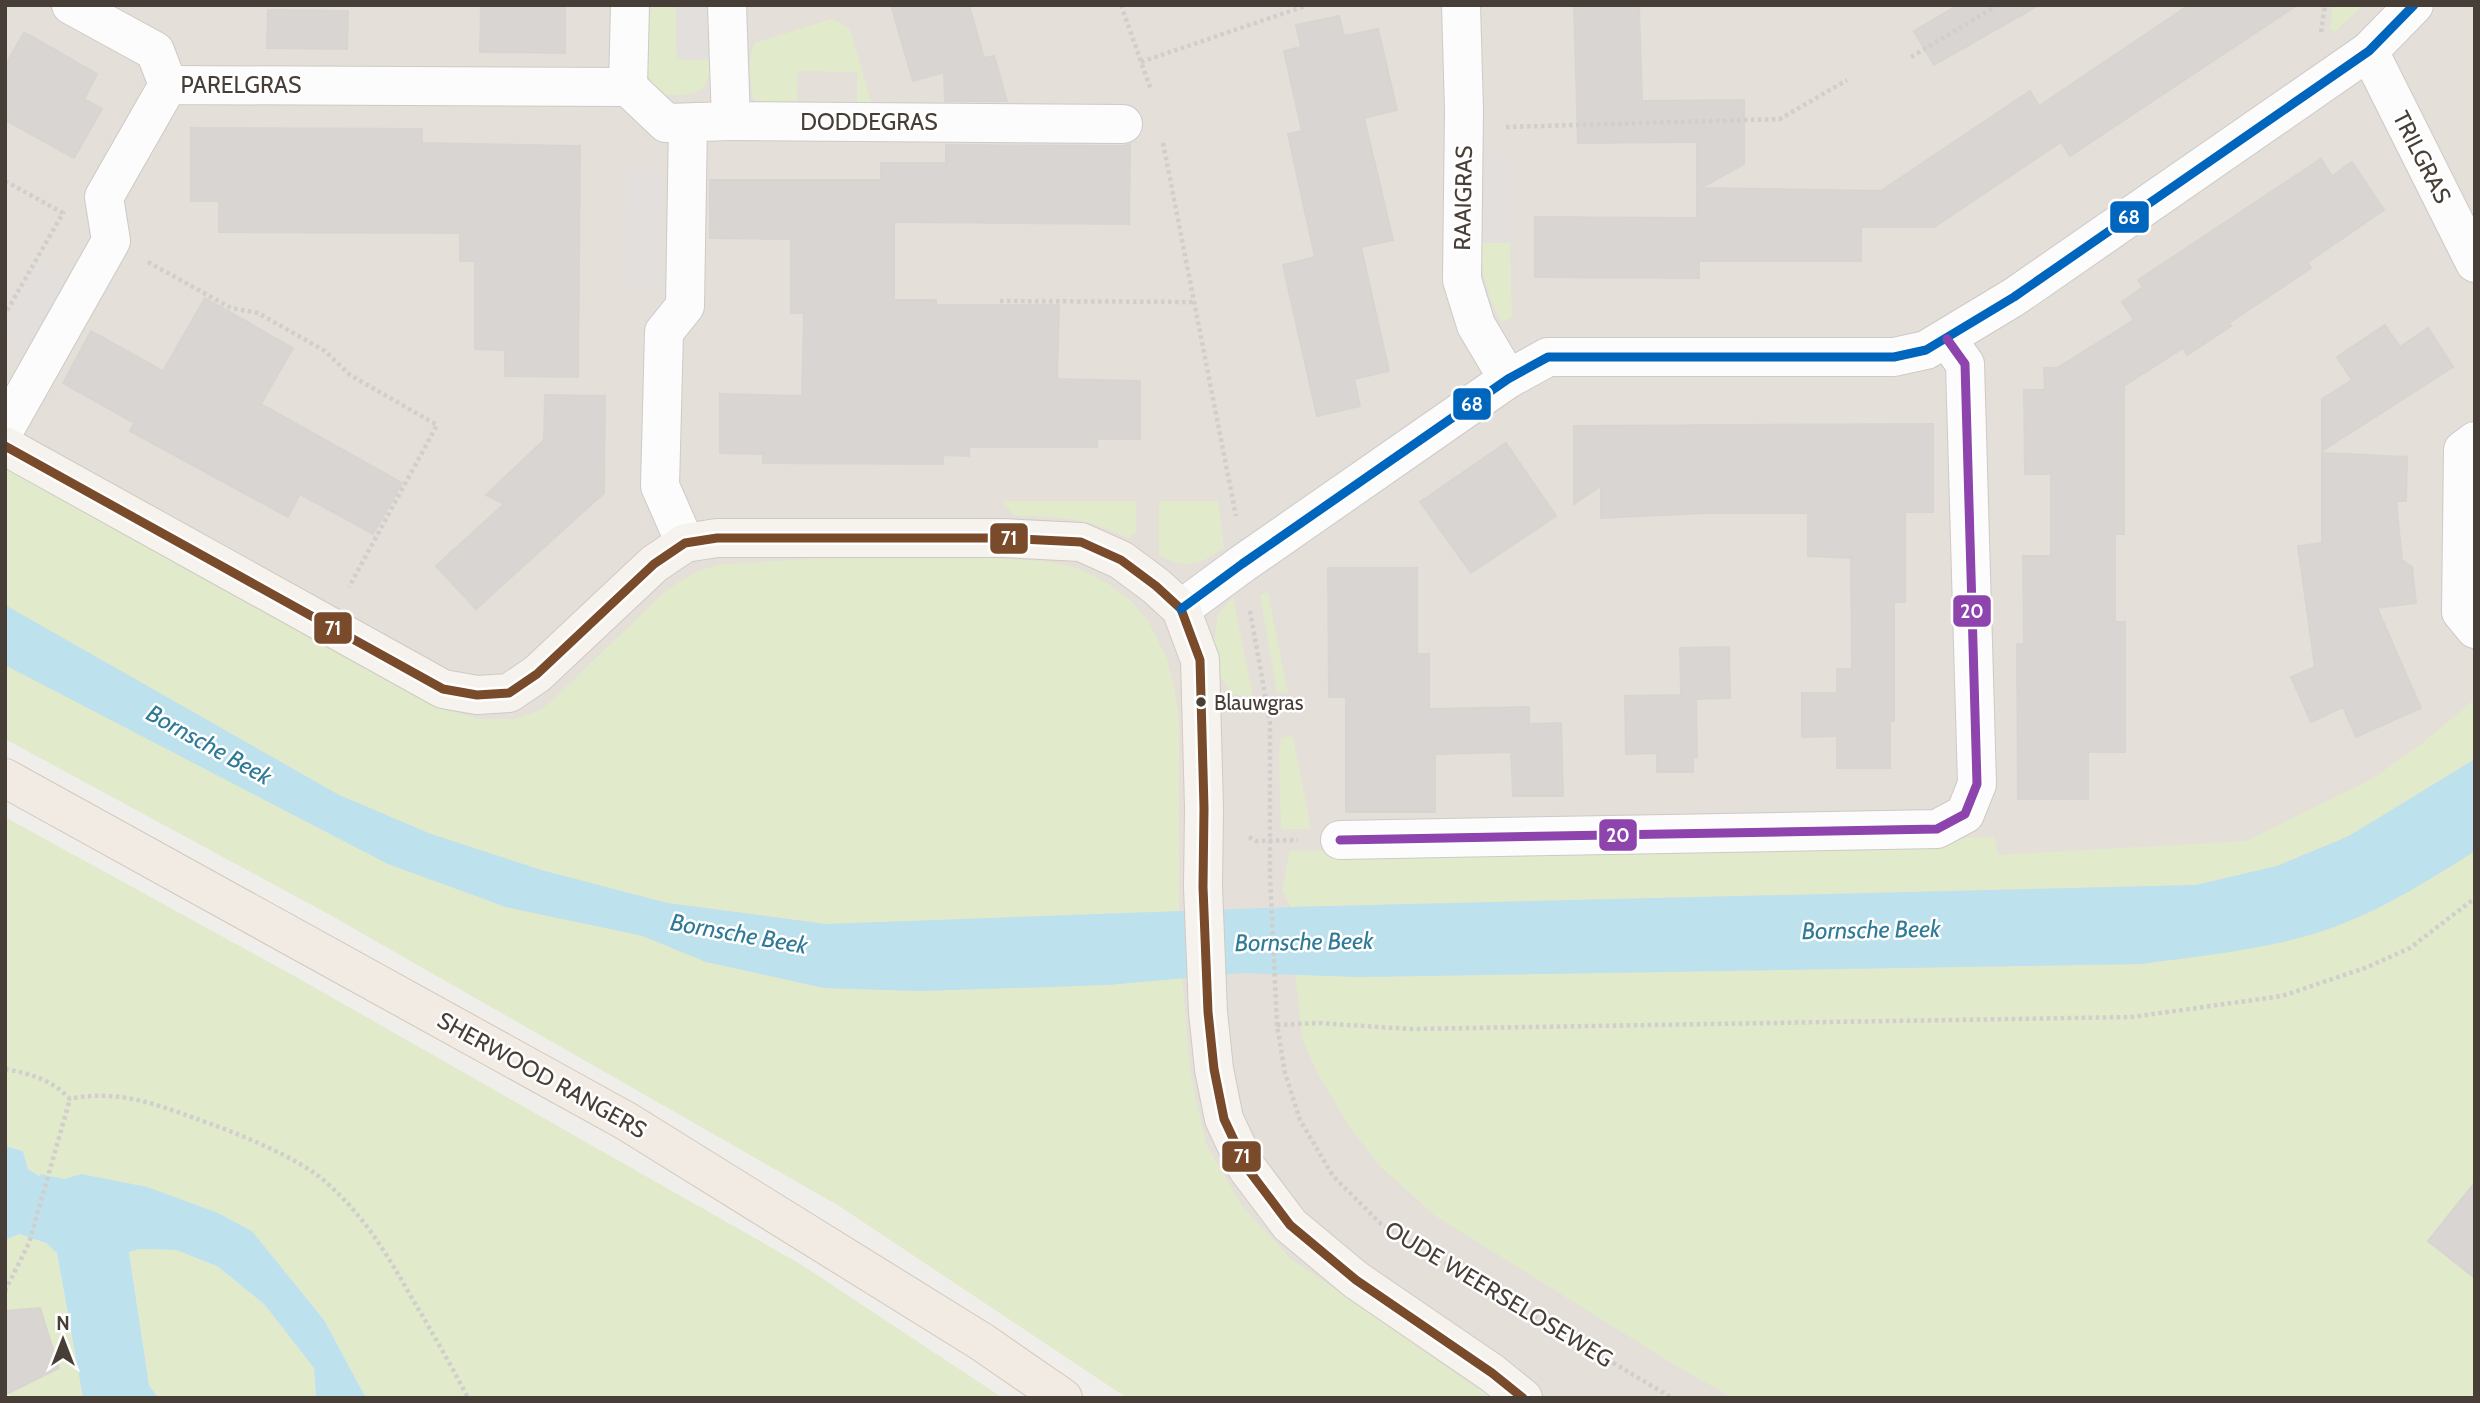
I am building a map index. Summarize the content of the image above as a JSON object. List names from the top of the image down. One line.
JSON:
{"streets":{"main road":["SHERWOOD RANGERS"],"street":["PARELGRAS","DODDEGRAS","TRILGRAS","RAAIGRAS"],"path":["OUDE WEERSELOSEWEG"]},"water":["Bornsche Beek"],"places":["Blauwgras"],"lines":["transit line 68","transit line 20","transit line 71"],"north":"top"}
